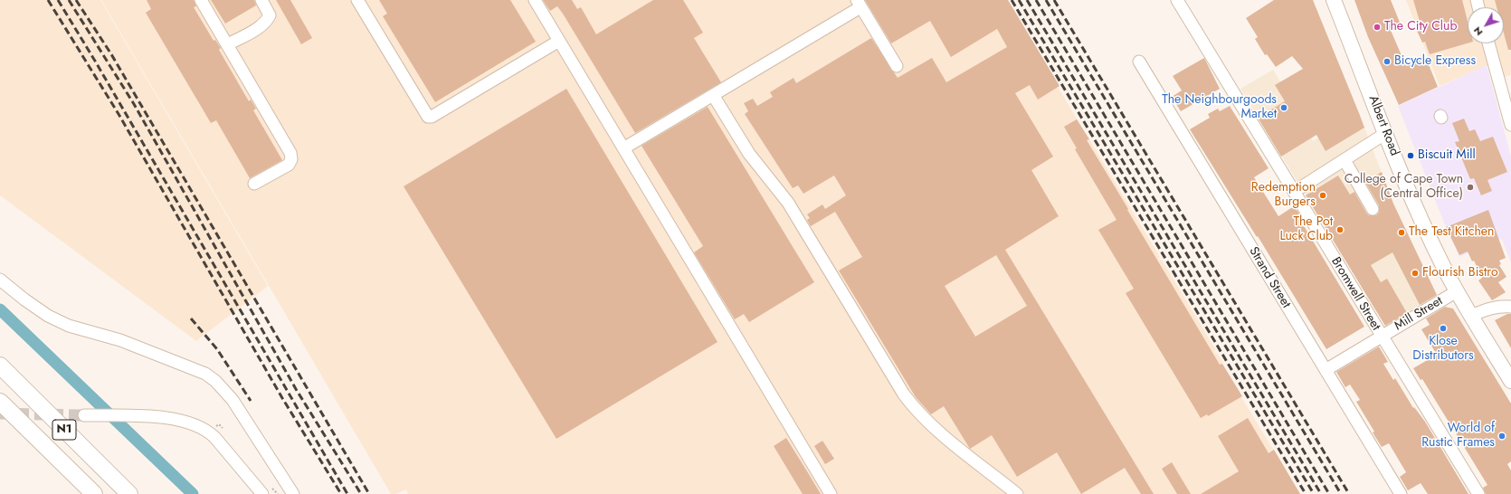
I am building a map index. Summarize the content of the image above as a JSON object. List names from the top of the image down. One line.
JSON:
{"streets":{"highway":["N1"],"main road":["Albert Road"],"street":["Strand Street","Bromwell Street","Mill Street"]},"crossings":[["Albert Road","Mill Street"],["Strand Street","Mill Street"],["Bromwell Street","Mill Street"]],"places":["The City Club","Bicycle Express","The Neighbourgoods Market","Biscuit Mill","College of Cape Town (Central Office)","Redemption Burgers","The Pot Luck Club","The Test Kitchen","Flourish Bistro","Klose Distributors","World of Rustic Frames"],"north":"bottom left"}
